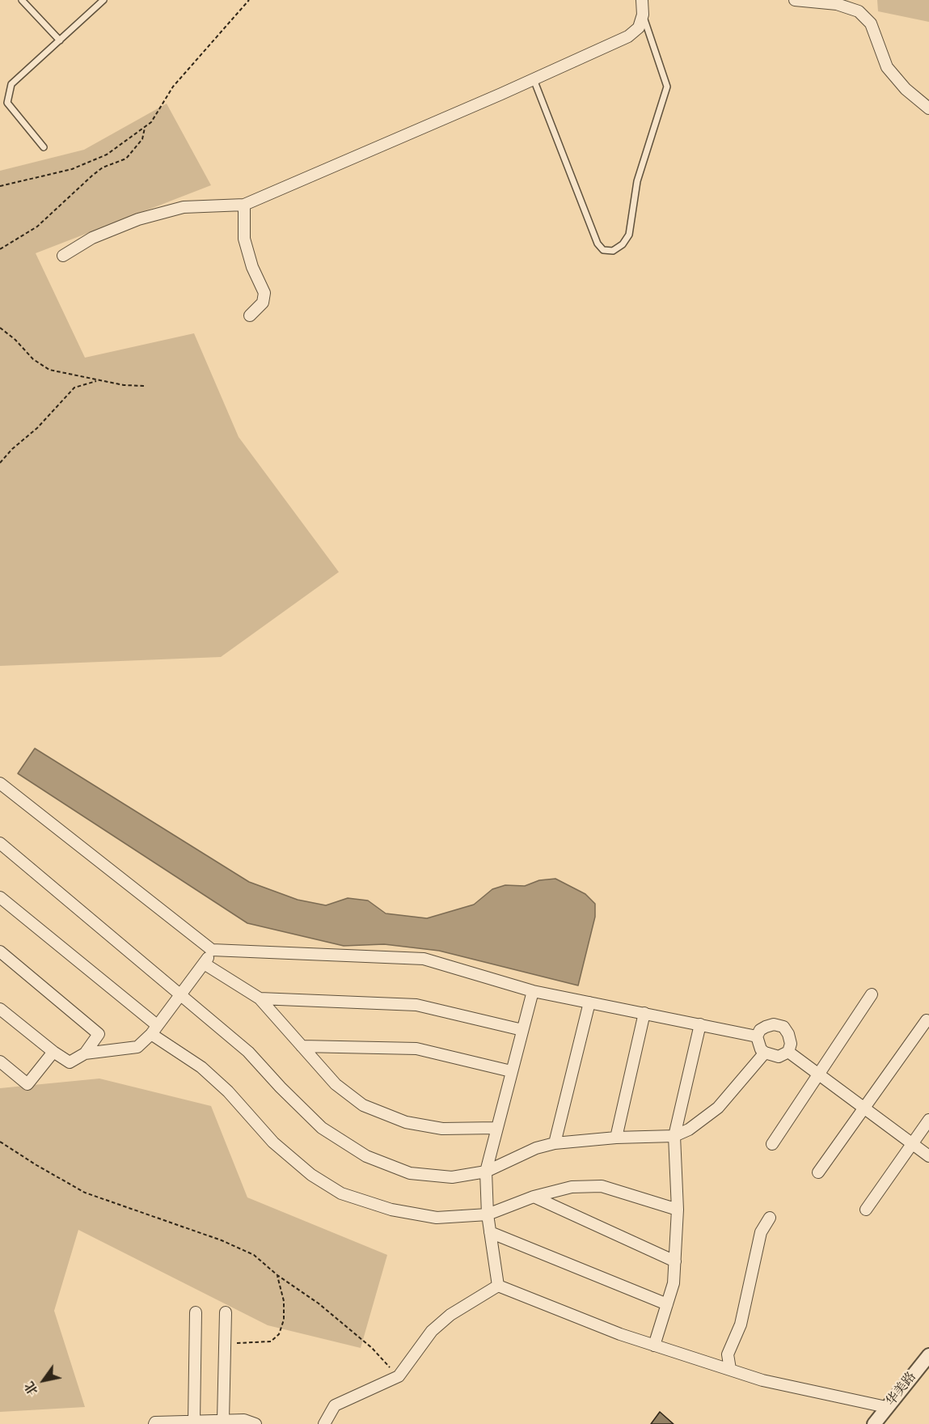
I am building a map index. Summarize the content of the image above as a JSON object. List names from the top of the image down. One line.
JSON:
{"streets":{"street":["华美路"]},"north":"bottom left"}
